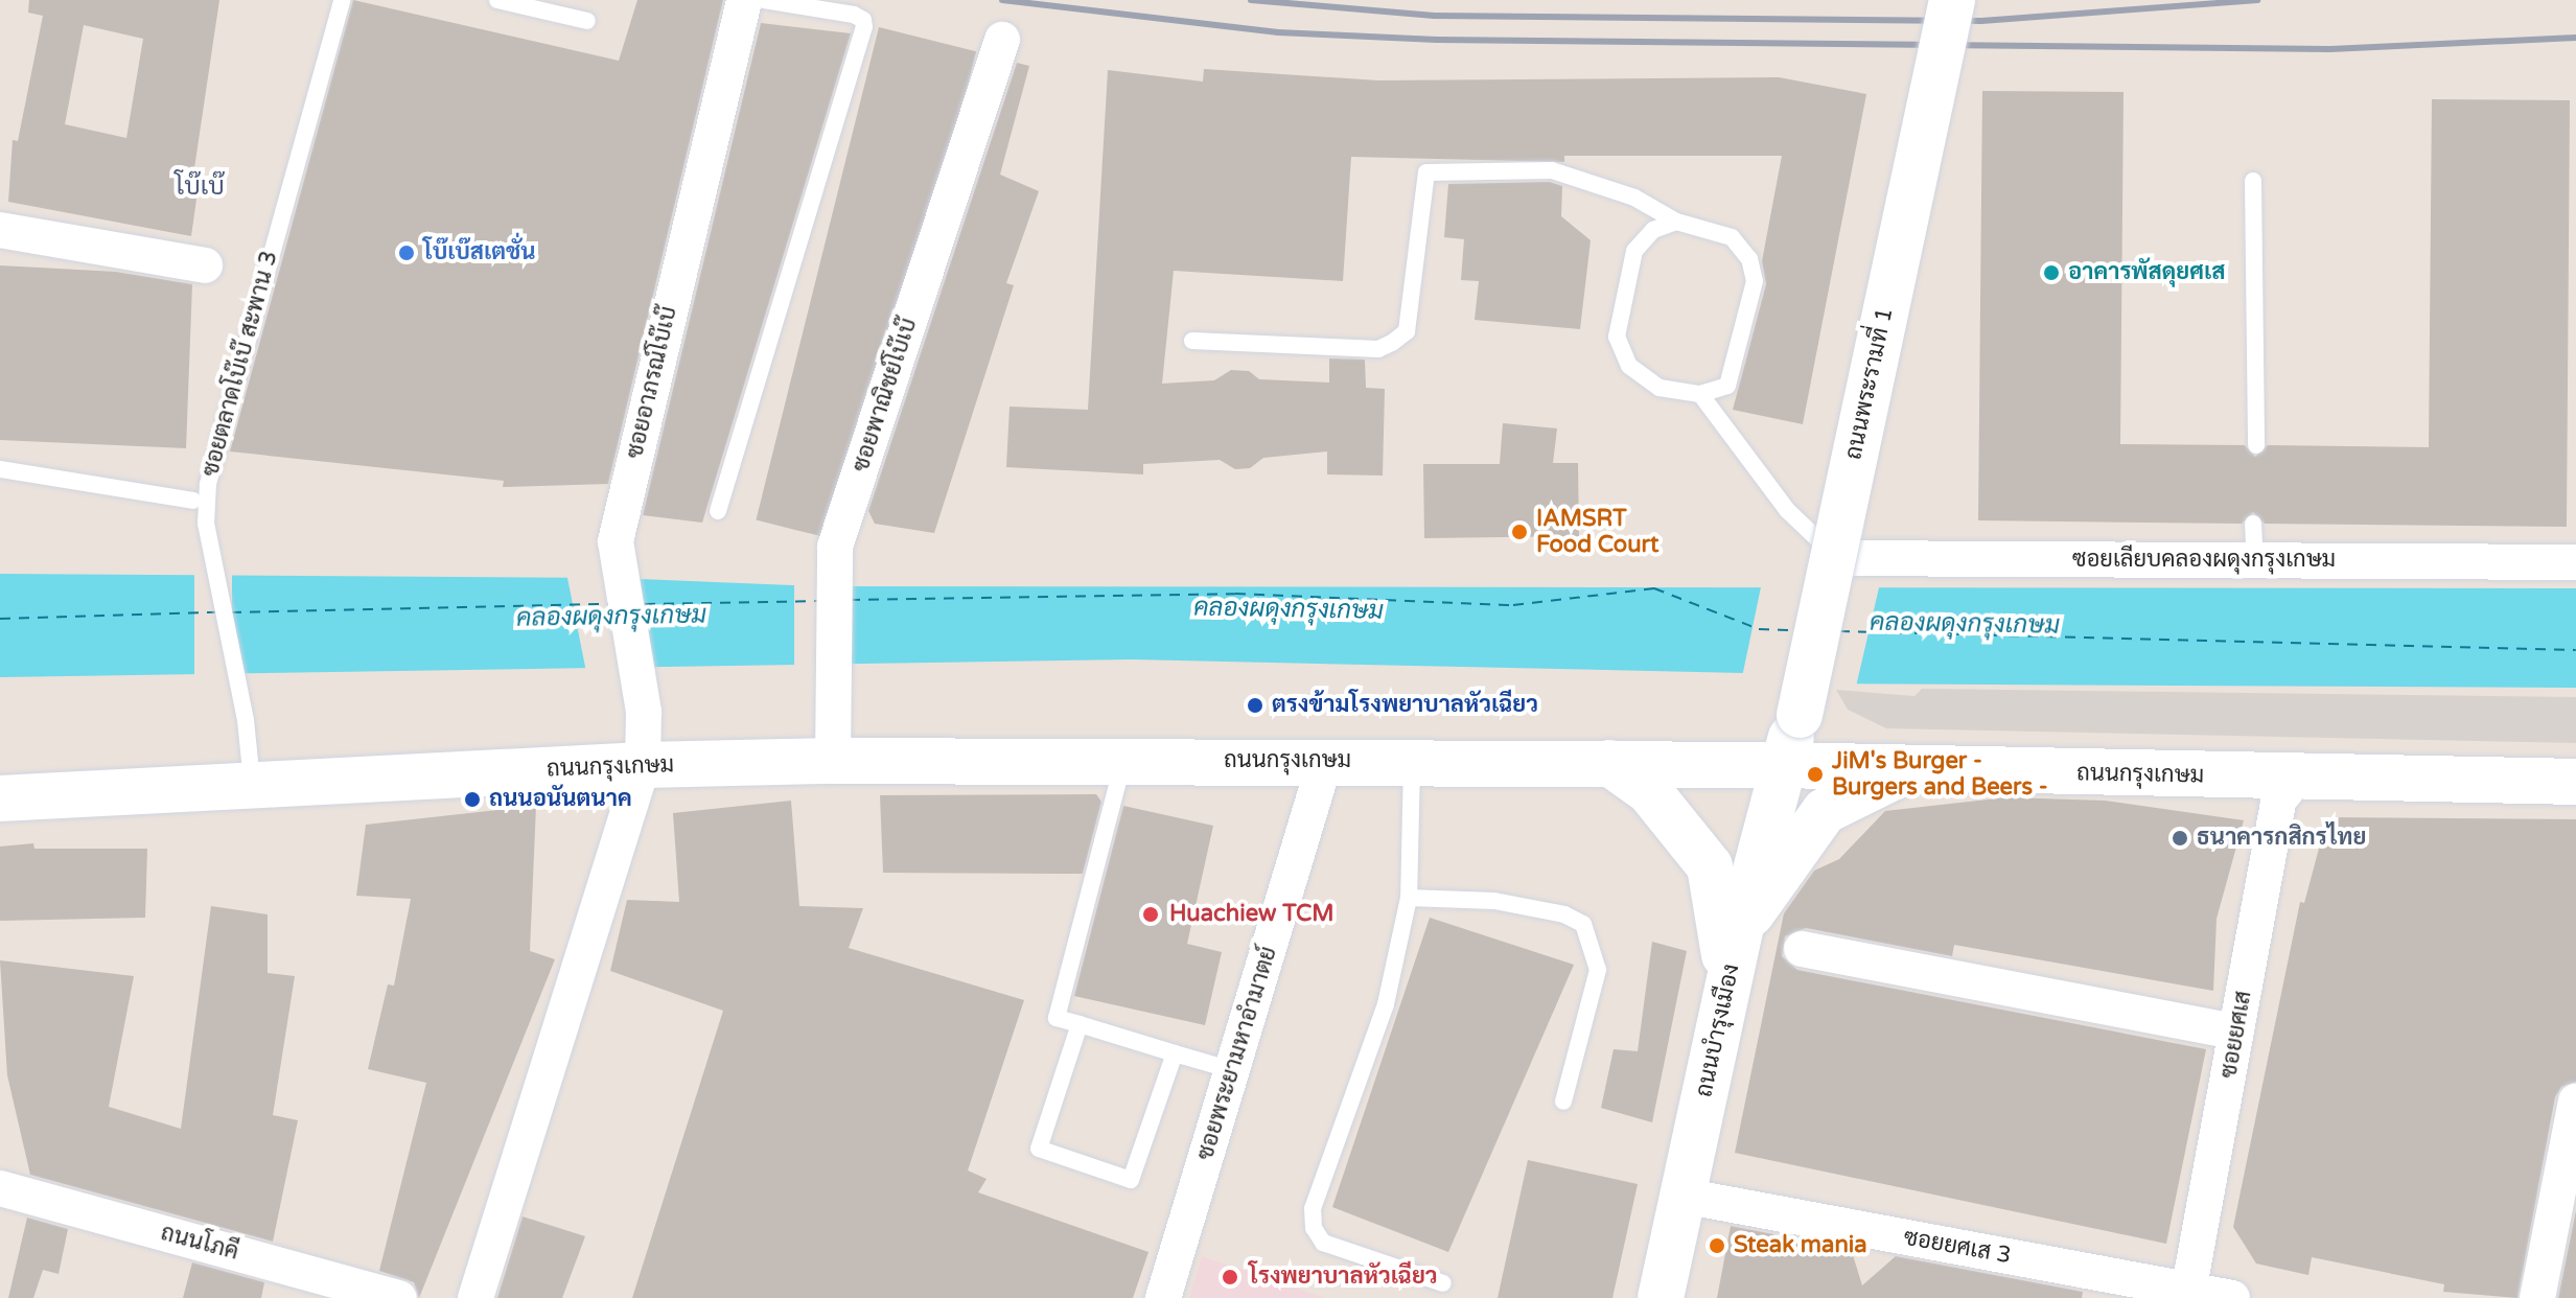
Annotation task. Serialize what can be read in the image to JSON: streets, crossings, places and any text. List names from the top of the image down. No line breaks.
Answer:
{"streets":{"main road":["ถนนพระรามที่ 1","ถนนกรุงเกษม","ถนนบำรุงเมือง"],"street":["ซอยอาภรณ์โบ๊เบ๊","ซอยพาณิชย์โบ๊เบ๊","ซอยเลียบคลองผดุงกรุงเกษม","ซอยยศเส","ซอยพระยามหาอำมาตย์","ถนนโภคี","ซอยยศเส 3"],"lane":["ซอยตลาดโบ๊เบ๊ สะพาน 3"]},"crossings":[["ซอยตลาดโบ๊เบ๊ สะพาน 3","ถนนกรุงเกษม"],["ซอยอาภรณ์โบ๊เบ๊","ถนนกรุงเกษม"],["ถนนพระรามที่ 1","ซอยเลียบคลองผดุงกรุงเกษม"],["ถนนพระรามที่ 1","ถนนกรุงเกษม"],["ถนนพระรามที่ 1","ถนนบำรุงเมือง"],["ซอยพาณิชย์โบ๊เบ๊","ถนนกรุงเกษม"],["ถนนกรุงเกษม","ถนนบำรุงเมือง"],["ถนนกรุงเกษม","ซอยยศเส"],["ถนนกรุงเกษม","ซอยพระยามหาอำมาตย์"],["ถนนบำรุงเมือง","ซอยยศเส 3"],["ซอยยศเส","ซอยยศเส 3"]],"districts":["โบ๊เบ๊"],"water":["คลองผดุงกรุงเกษม"],"places":["โบ๊เบ๊สเตชั่น","อาคารพัสดุยศเส","IAMSRT Food Court","ตรงข้ามโรงพยาบาลหัวเฉียว","JiM's Burger - Burgers and Beers -","ถนนอนันตนาค","ธนาคารกสิกรไทย","Huachiew TCM","Steak mania","โรงพยาบาลหัวเฉียว"]}
